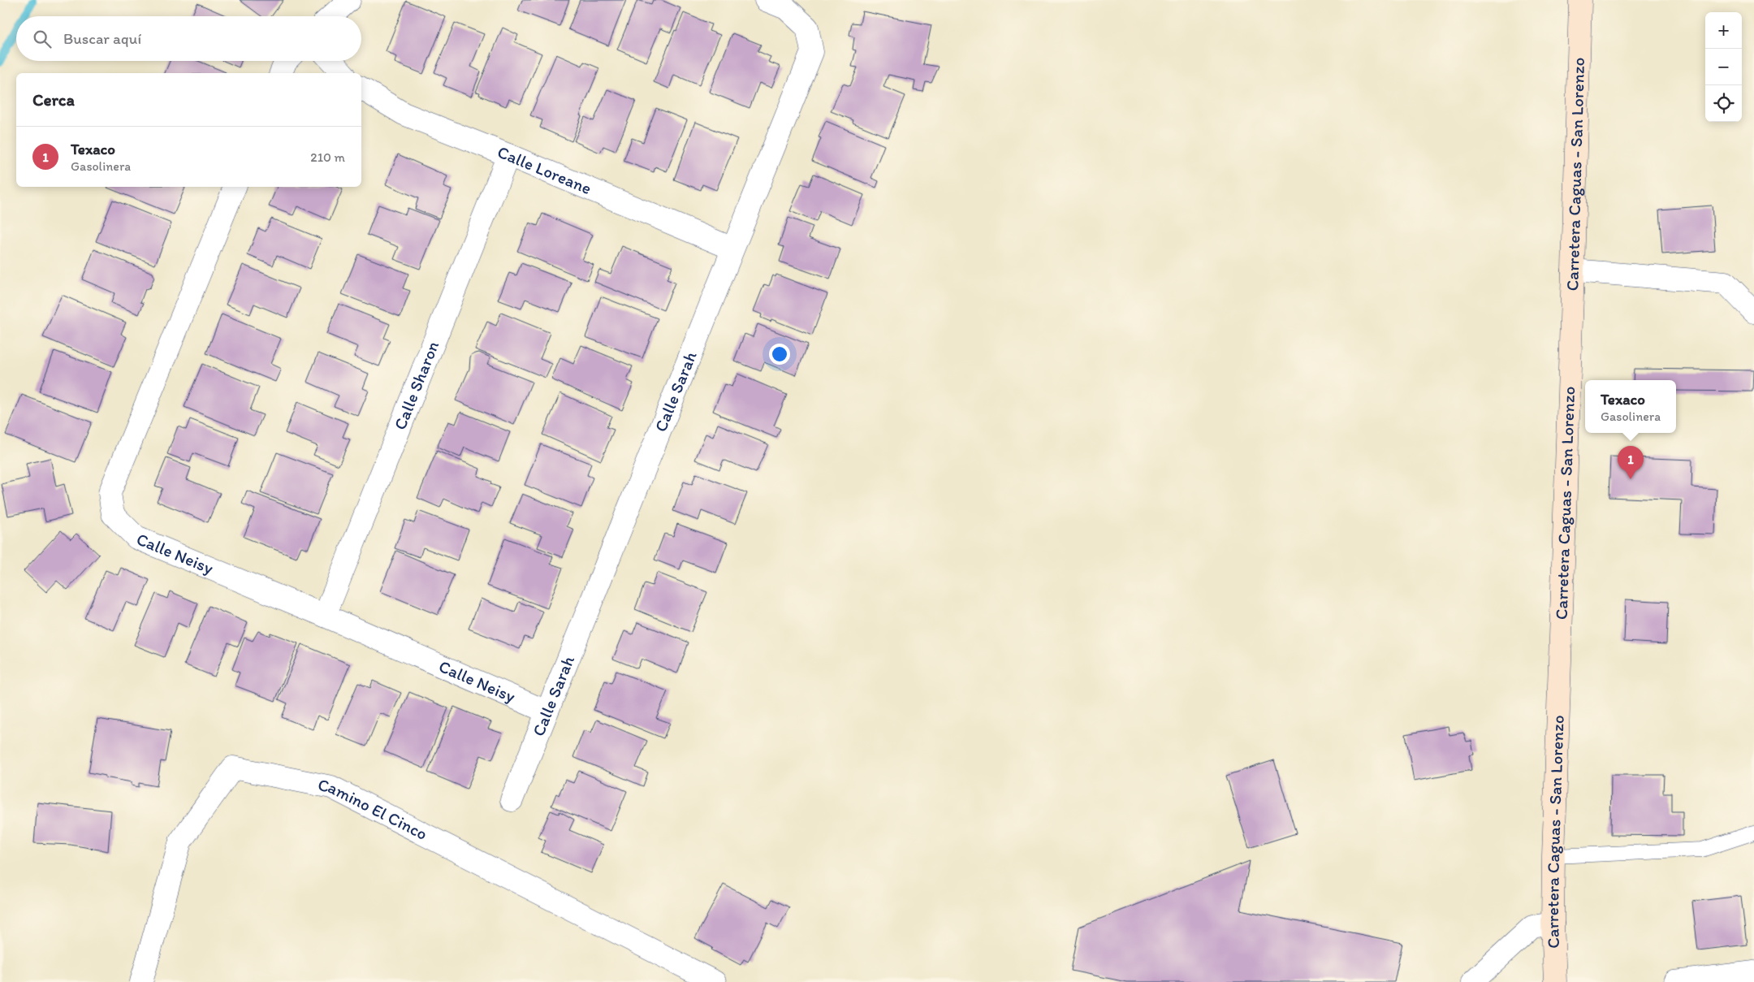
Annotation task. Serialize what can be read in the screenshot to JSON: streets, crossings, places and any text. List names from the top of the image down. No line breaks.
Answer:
{"streets":{"main road":["Carretera Caguas - San Lorenzo"],"street":["Calle Loreane","Calle Sharon","Calle Sarah","Calle Neisy","Camino El Cinco"]},"crossings":[["Calle Loreane","Calle Sharon"],["Calle Loreane","Calle Sarah"],["Calle Sharon","Calle Neisy"],["Calle Sarah","Calle Neisy"]],"page":{"map_buttons":["+","−"],"search":"Buscar aquí","heading":"Cerca","list":[{"mark":"1","name":"Texaco","note":"Gasolinera","value":"210 m"}],"popup":["Texaco","Gasolinera"],"pins":"1"}}
